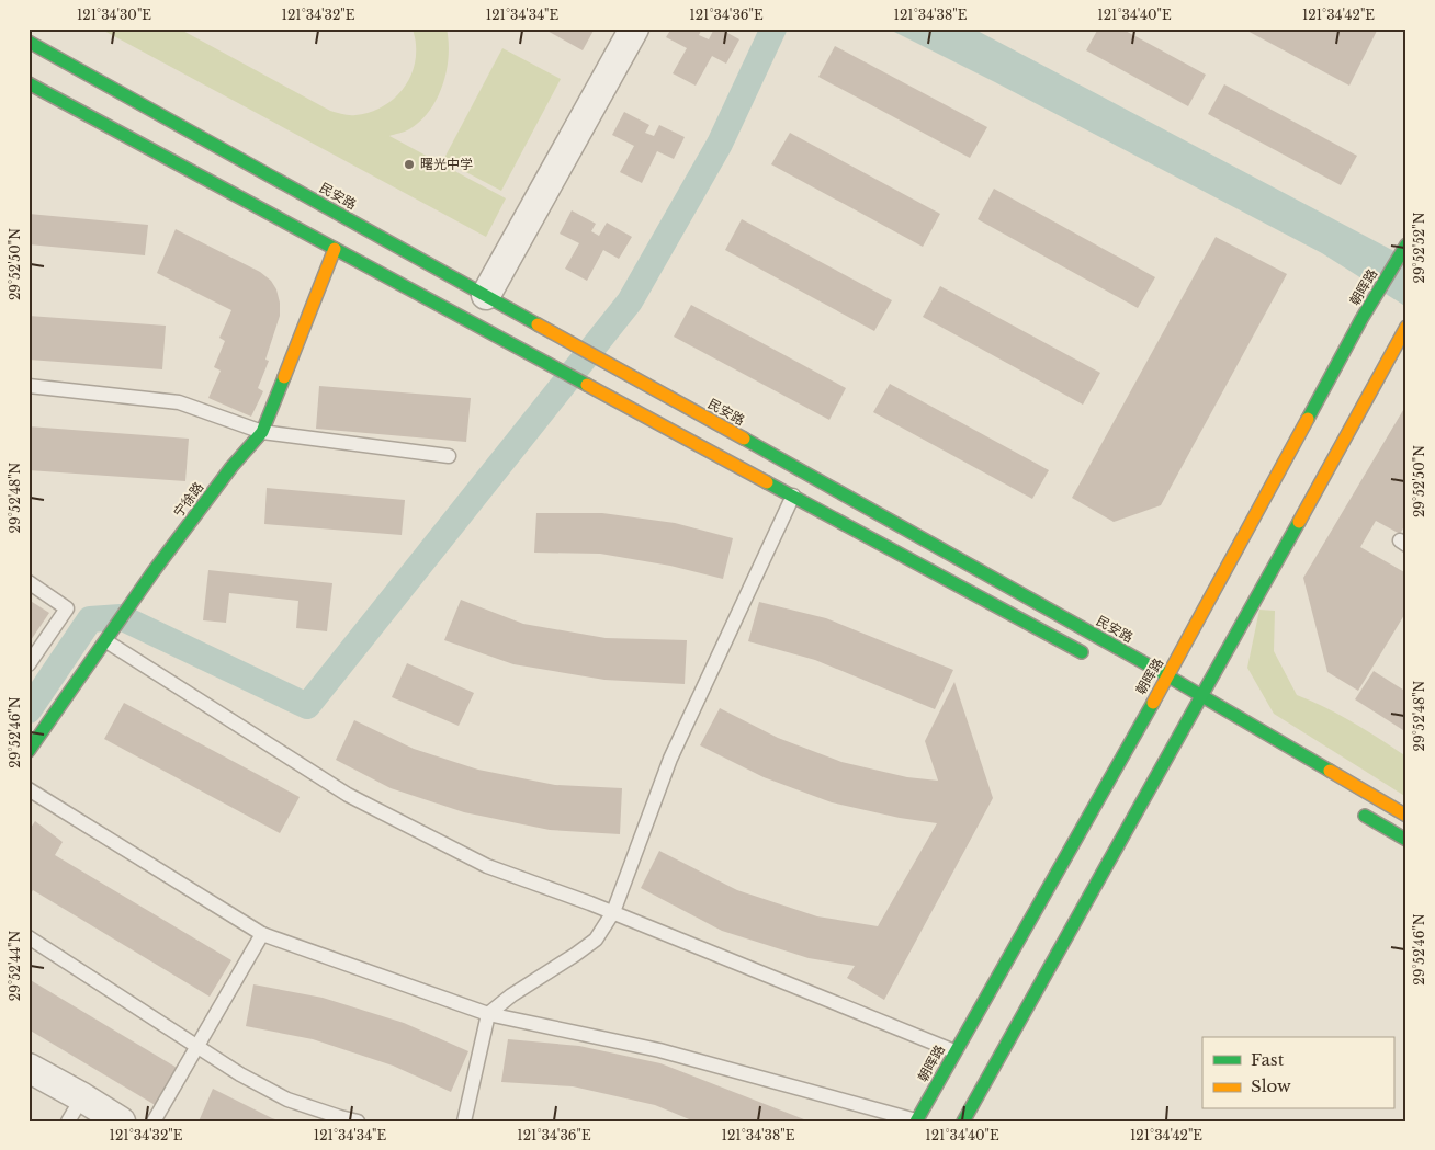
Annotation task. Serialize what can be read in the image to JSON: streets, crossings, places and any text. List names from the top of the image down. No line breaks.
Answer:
{"streets":{"main road":["民安路","朝晖路","宁徐路"]},"crossings":[["民安路","朝晖路"]],"places":["曙光中学"],"legend":["Fast","Slow"],"coordinates":["121°34'30\"E","121°34'32\"E","121°34'34\"E","121°34'36\"E","121°34'38\"E","121°34'40\"E","121°34'42\"E","29°52'52\"N","29°52'50\"N","29°52'48\"N","29°52'46\"N","29°52'44\"N"]}
